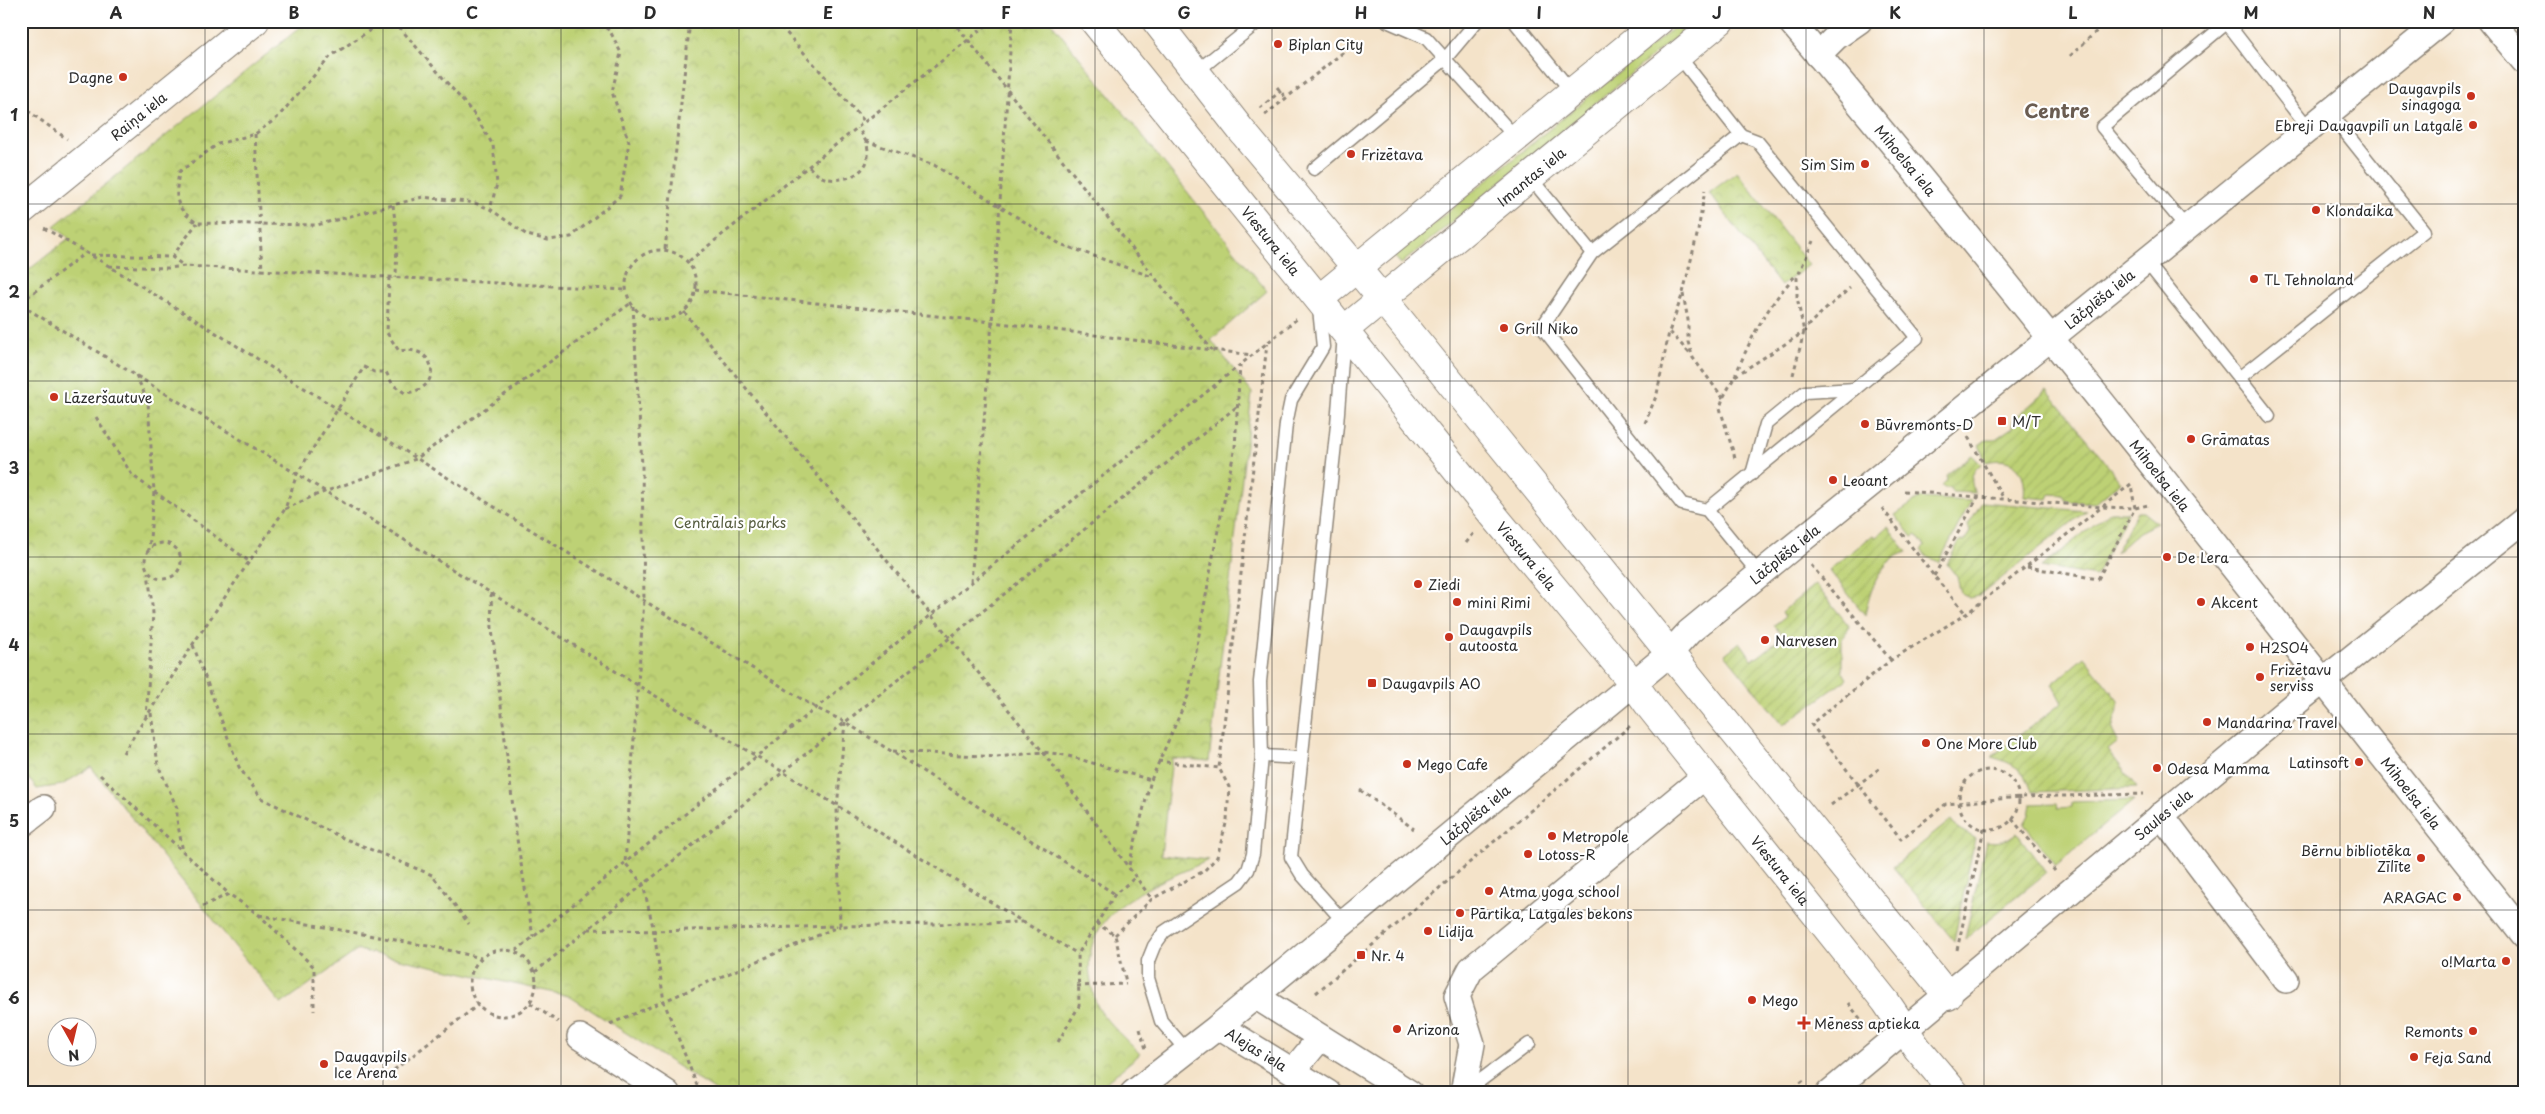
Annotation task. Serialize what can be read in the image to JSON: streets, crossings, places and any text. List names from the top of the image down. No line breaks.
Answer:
{"streets":{"street":["Raiņa iela","Mihoelsa iela","Imantas iela","Viestura iela","Lāčplēša iela","Saules iela","Alejas iela"]},"crossings":[["Mihoelsa iela","Lāčplēša iela"],["Mihoelsa iela","Saules iela"],["Imantas iela","Viestura iela"],["Viestura iela","Lāčplēša iela"],["Viestura iela","Saules iela"],["Lāčplēša iela","Alejas iela"]],"districts":["Centre"],"parks":["Centrālais parks"],"places":{"other":["Biplan City","Dagne","Daugavpils sinagoga","Ebreji Daugavpilī un Latgalē","Frizētava","Sim Sim","Klondaika","TL Tehnoland","Grill Niko","Lāzeršautuve","Būvremonts-D","Grāmatas","Leoant","De Lera","Ziedi","mini Rimi","Akcent","Daugavpils autoosta","Narvesen","H2SO4","Frizētavu serviss","Mandarina Travel","One More Club","Latinsoft","Mego Cafe","Odesa Mamma","Metropole","Lotoss-R","Bērnu bibliotēka Zīlīte","Atma yoga school","ARAGAC","Pārtika, Latgales bekons","Lidija","o!Marta","Mego","Arizona","Remonts","Feja Sand","Daugavpils Ice Arena"],"transit":["M/T","Daugavpils AO","Nr. 4"],"health":["Mēness aptieka"]},"north":"bottom","grid":{"columns":["A","B","C","D","E","F","G","H","I","J","K","L","M","N"],"rows":["1","2","3","4","5","6"]}}
